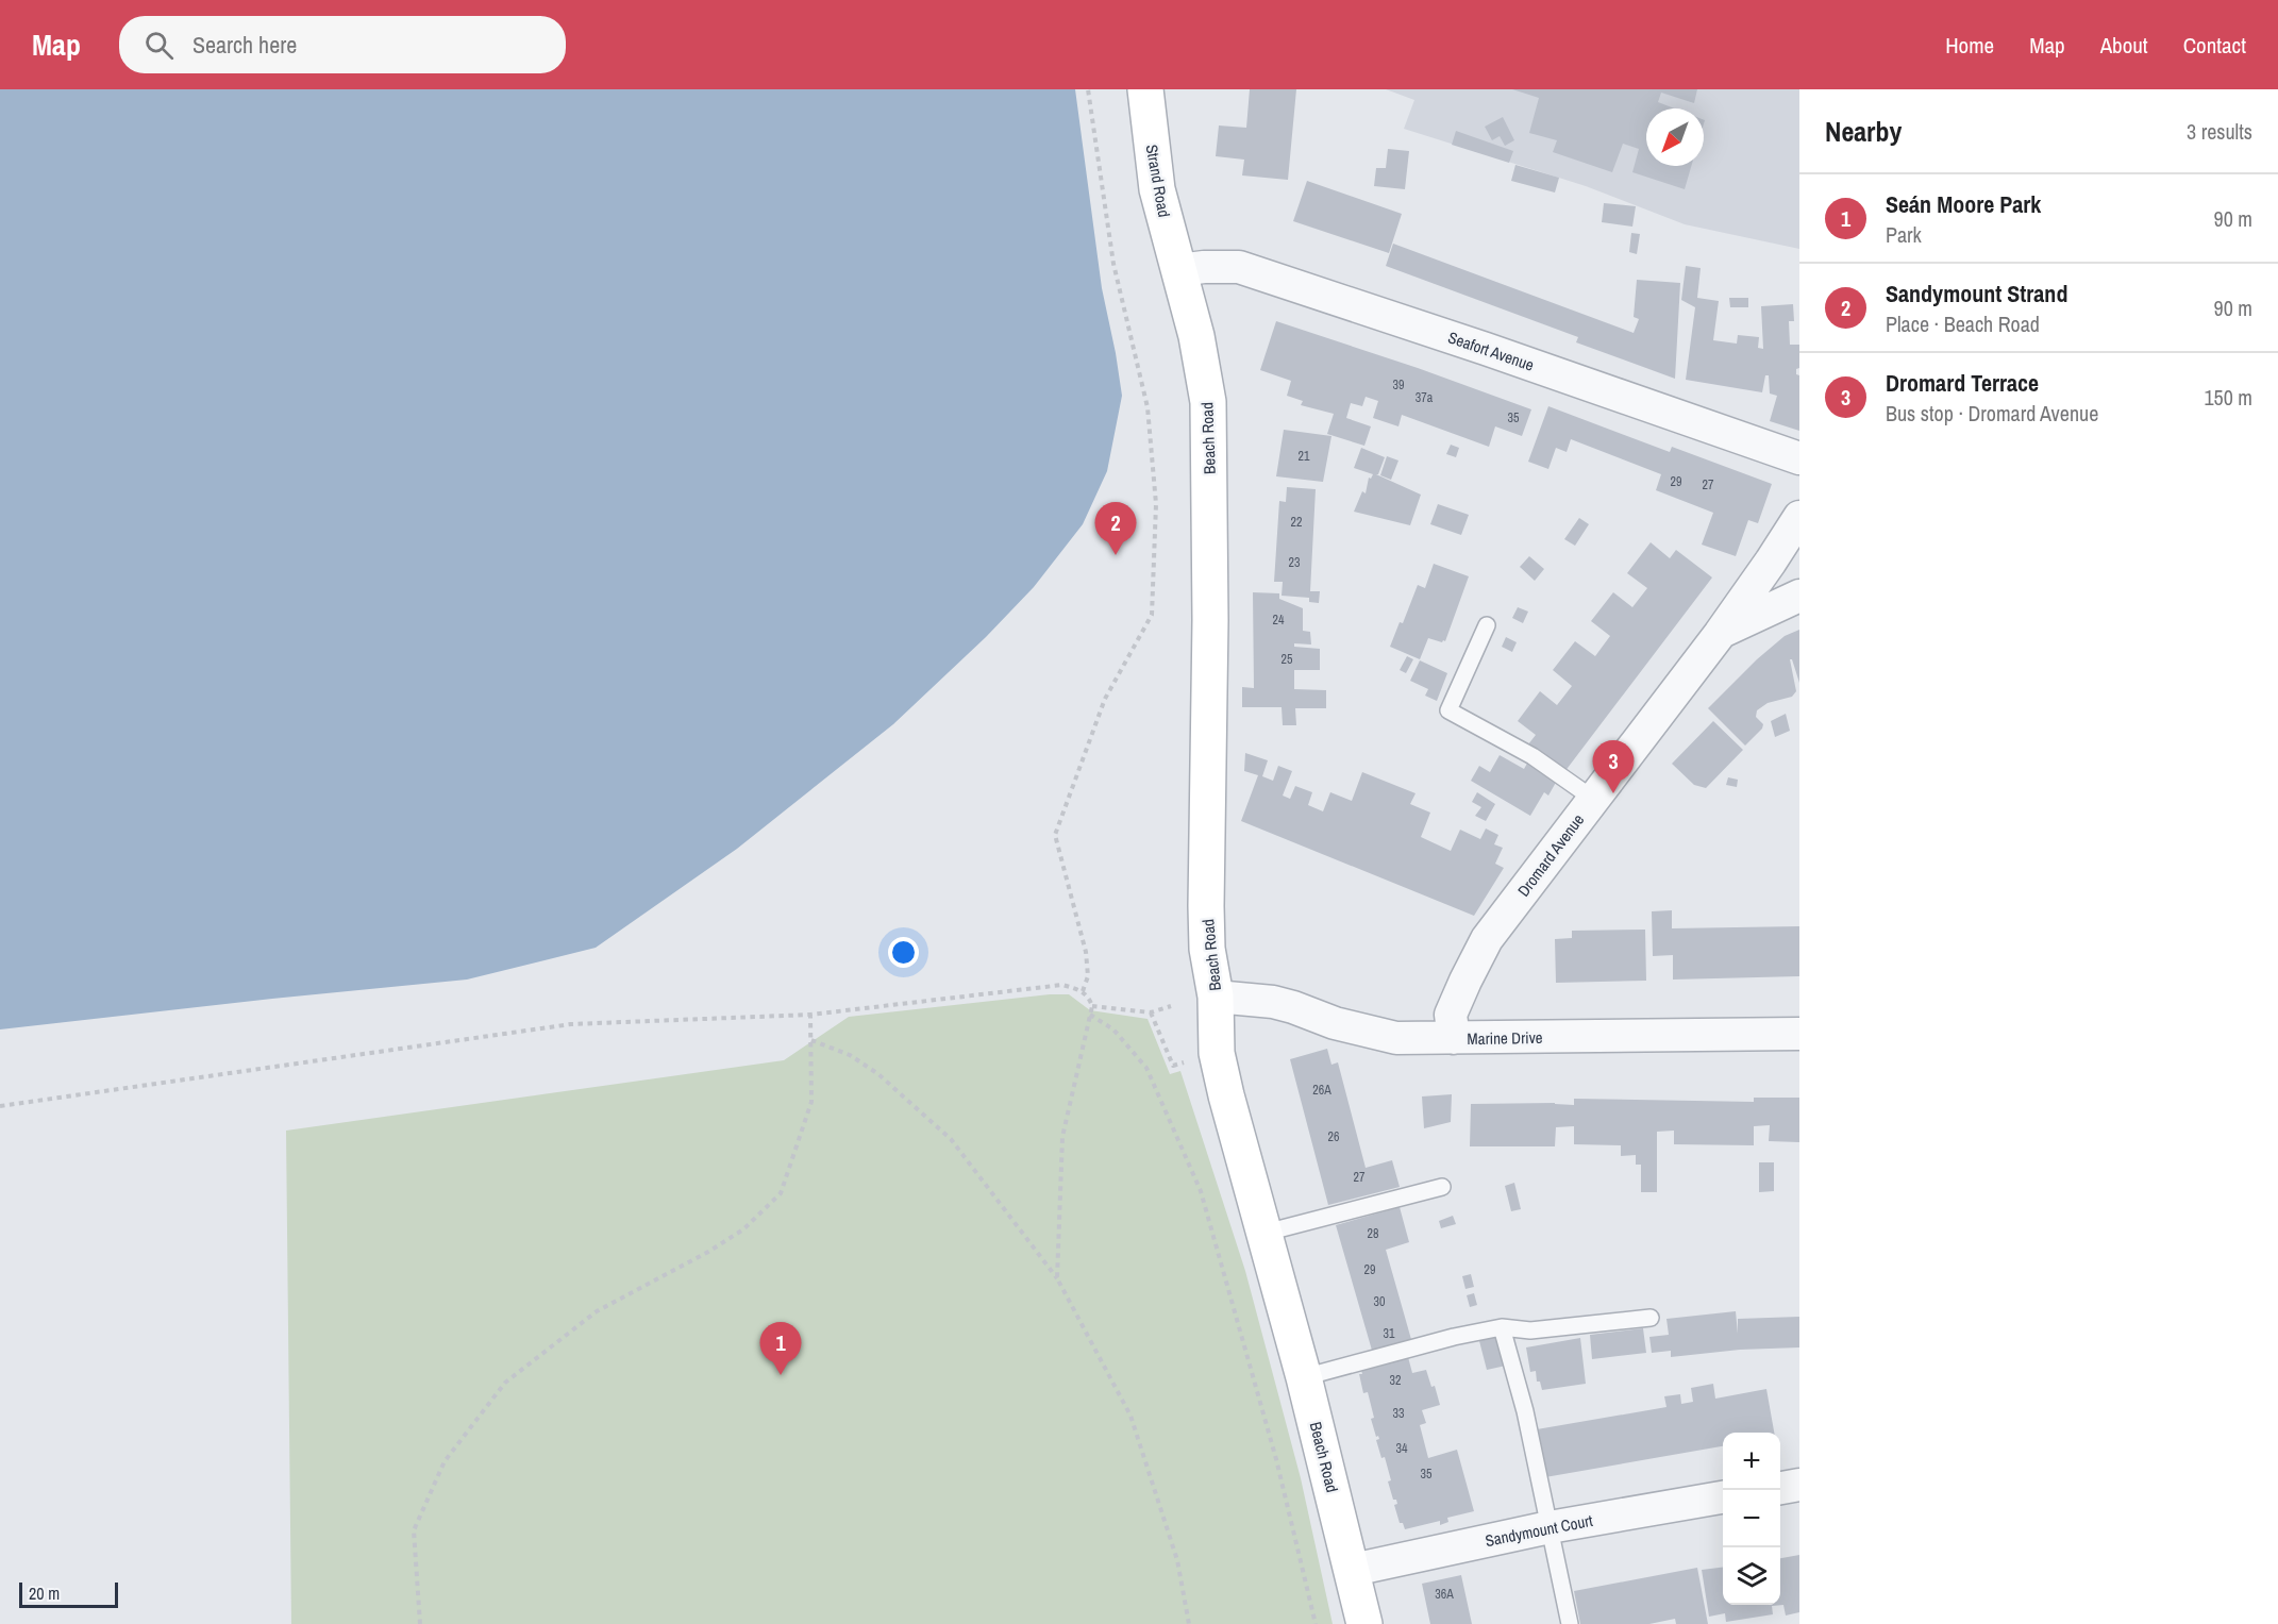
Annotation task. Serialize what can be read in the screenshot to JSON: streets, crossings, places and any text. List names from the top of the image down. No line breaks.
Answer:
{"streets":{"main road":["Strand Road","Beach Road"],"street":["Seafort Avenue","Dromard Avenue","Marine Drive","Sandymount Court"]},"crossings":[["Strand Road","Seafort Avenue"],["Strand Road","Beach Road"],["Seafort Avenue","Beach Road"],["Beach Road","Marine Drive"],["Beach Road","Sandymount Court"],["Dromard Avenue","Marine Drive"]],"house_numbers":["39","37a","35","21","29","27","22","23","24","25","26A","26","27","28","29","30","31","32","33","34","35","36A"],"scale_bar":"20 m","north":"bottom left","page":{"header":"Map","search":"Search here","nav":["Home","Map","About","Contact"],"heading":["Nearby","3 results"],"list":[{"mark":"1","name":"Seán Moore Park","note":"Park","value":"90 m"},{"mark":"2","name":"Sandymount Strand","note":"Place · Beach Road","value":"90 m"},{"mark":"3","name":"Dromard Terrace","note":"Bus stop · Dromard Avenue","value":"150 m"}],"pins":["2","3","1"],"map_buttons":["+","−"],"scale":"20 m"}}
